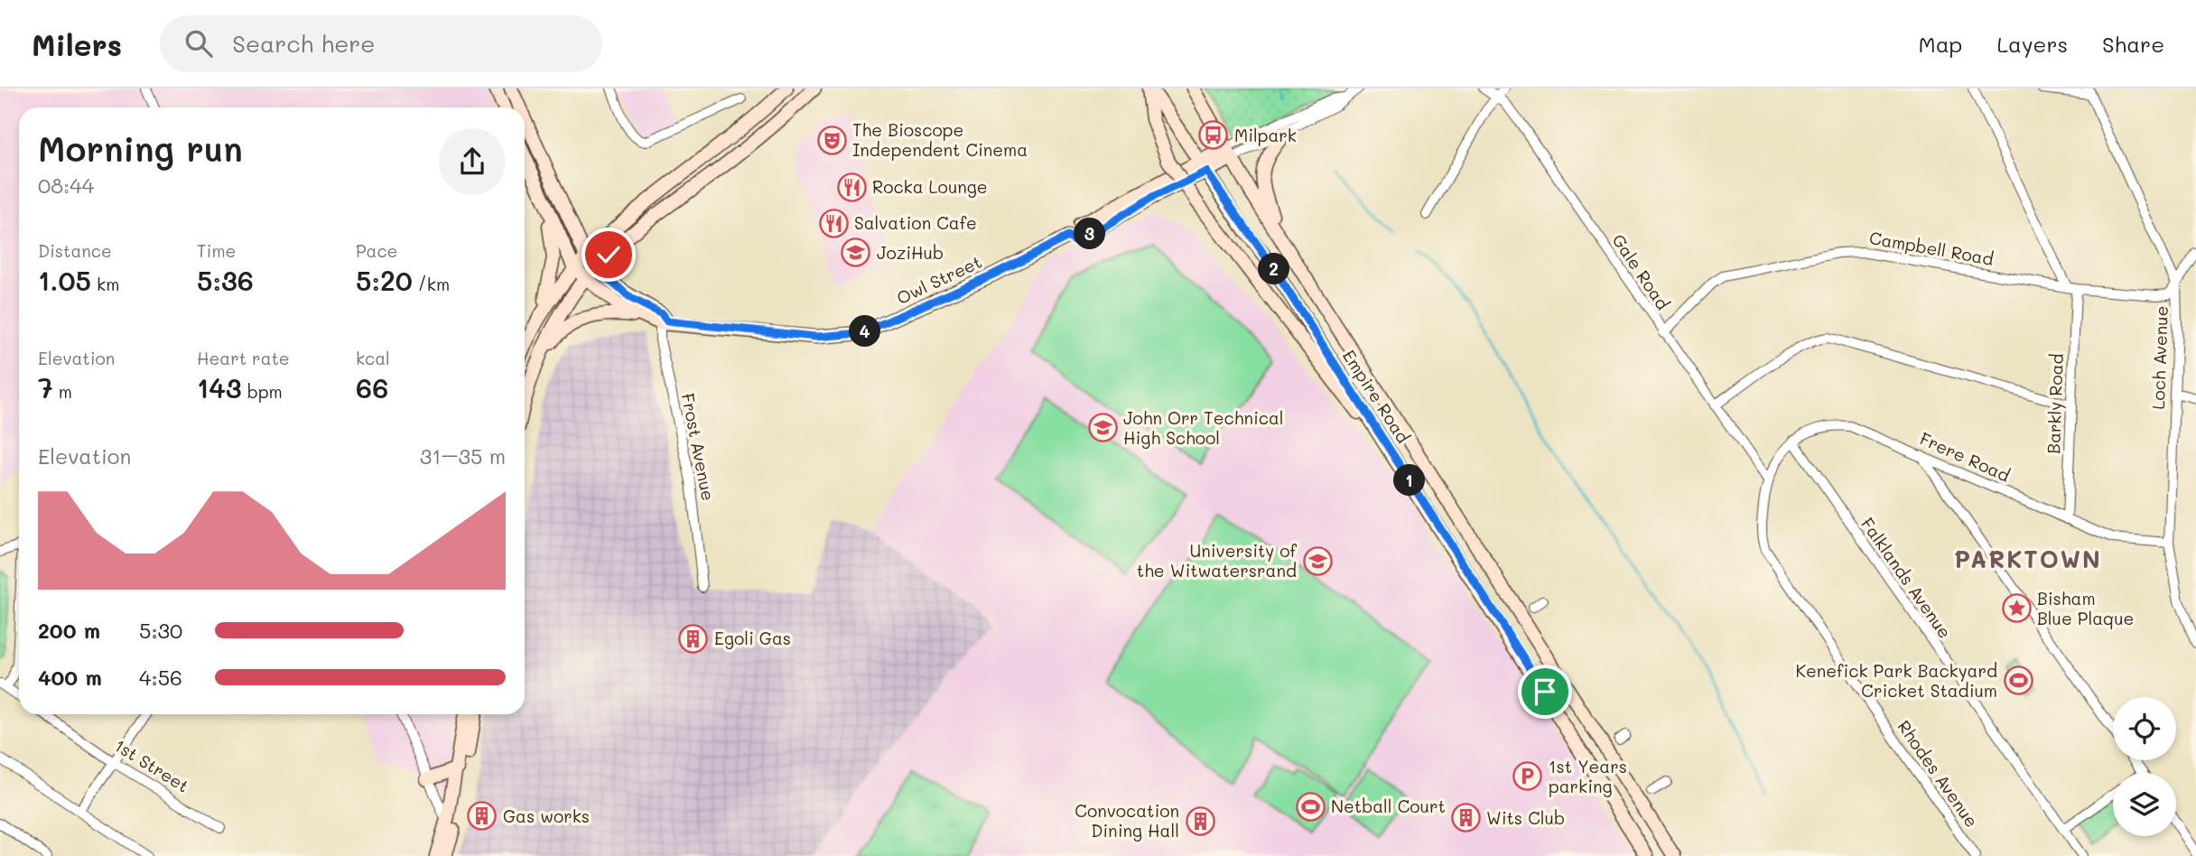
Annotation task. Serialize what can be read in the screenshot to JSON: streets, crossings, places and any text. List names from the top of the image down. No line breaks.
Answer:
{"streets":{"main road":["Owl Street","Empire Road"],"street":["Campbell Road","Gale Road","Loch Avenue","Barkly Road","Frost Avenue","Frere Road","Falklands Avenue","1st Street","Rhodes Avenue"]},"crossings":[["Campbell Road","Gale Road"],["Campbell Road","Loch Avenue"],["Campbell Road","Barkly Road"],["Gale Road","Frere Road"],["Gale Road","Rhodes Avenue"],["Owl Street","Empire Road"],["Owl Street","Frost Avenue"],["Loch Avenue","Frere Road"],["Barkly Road","Frere Road"],["Frere Road","Falklands Avenue"],["Frere Road","Rhodes Avenue"]],"districts":["PARKTOWN"],"places":{"bus stop":["Milpark"],"theatre":["The Bioscope Independent Cinema"],"restaurant":["Rocka Lounge","Salvation Cafe"],"school or university":["JoziHub","John Orr Technical High School","University of the Witwatersrand"],"place":["Bisham Blue Plaque"],"building":["Egoli Gas","Gas works","Wits Club","Convocation Dining Hall"],"sports":["Kenefick Park Backyard Cricket Stadium","Netball Court"],"parking":["1st Years parking"]},"page":{"header":"Milers","search":"Search here","nav":["Map","Layers","Share"],"heading":["Morning run","08:44"],"stats":[["Distance","1.05 km"],["Time","5:36"],["Pace","5:20 /km"],["Elevation","7 m"],["Heart rate","143 bpm"],["kcal","66"]],"pins":["3","2","4","1"],"chart":["Elevation","31–35 m"],"list":[{"name":"200 m","note":"5:30"},{"name":"400 m","note":"4:56"}]}}
